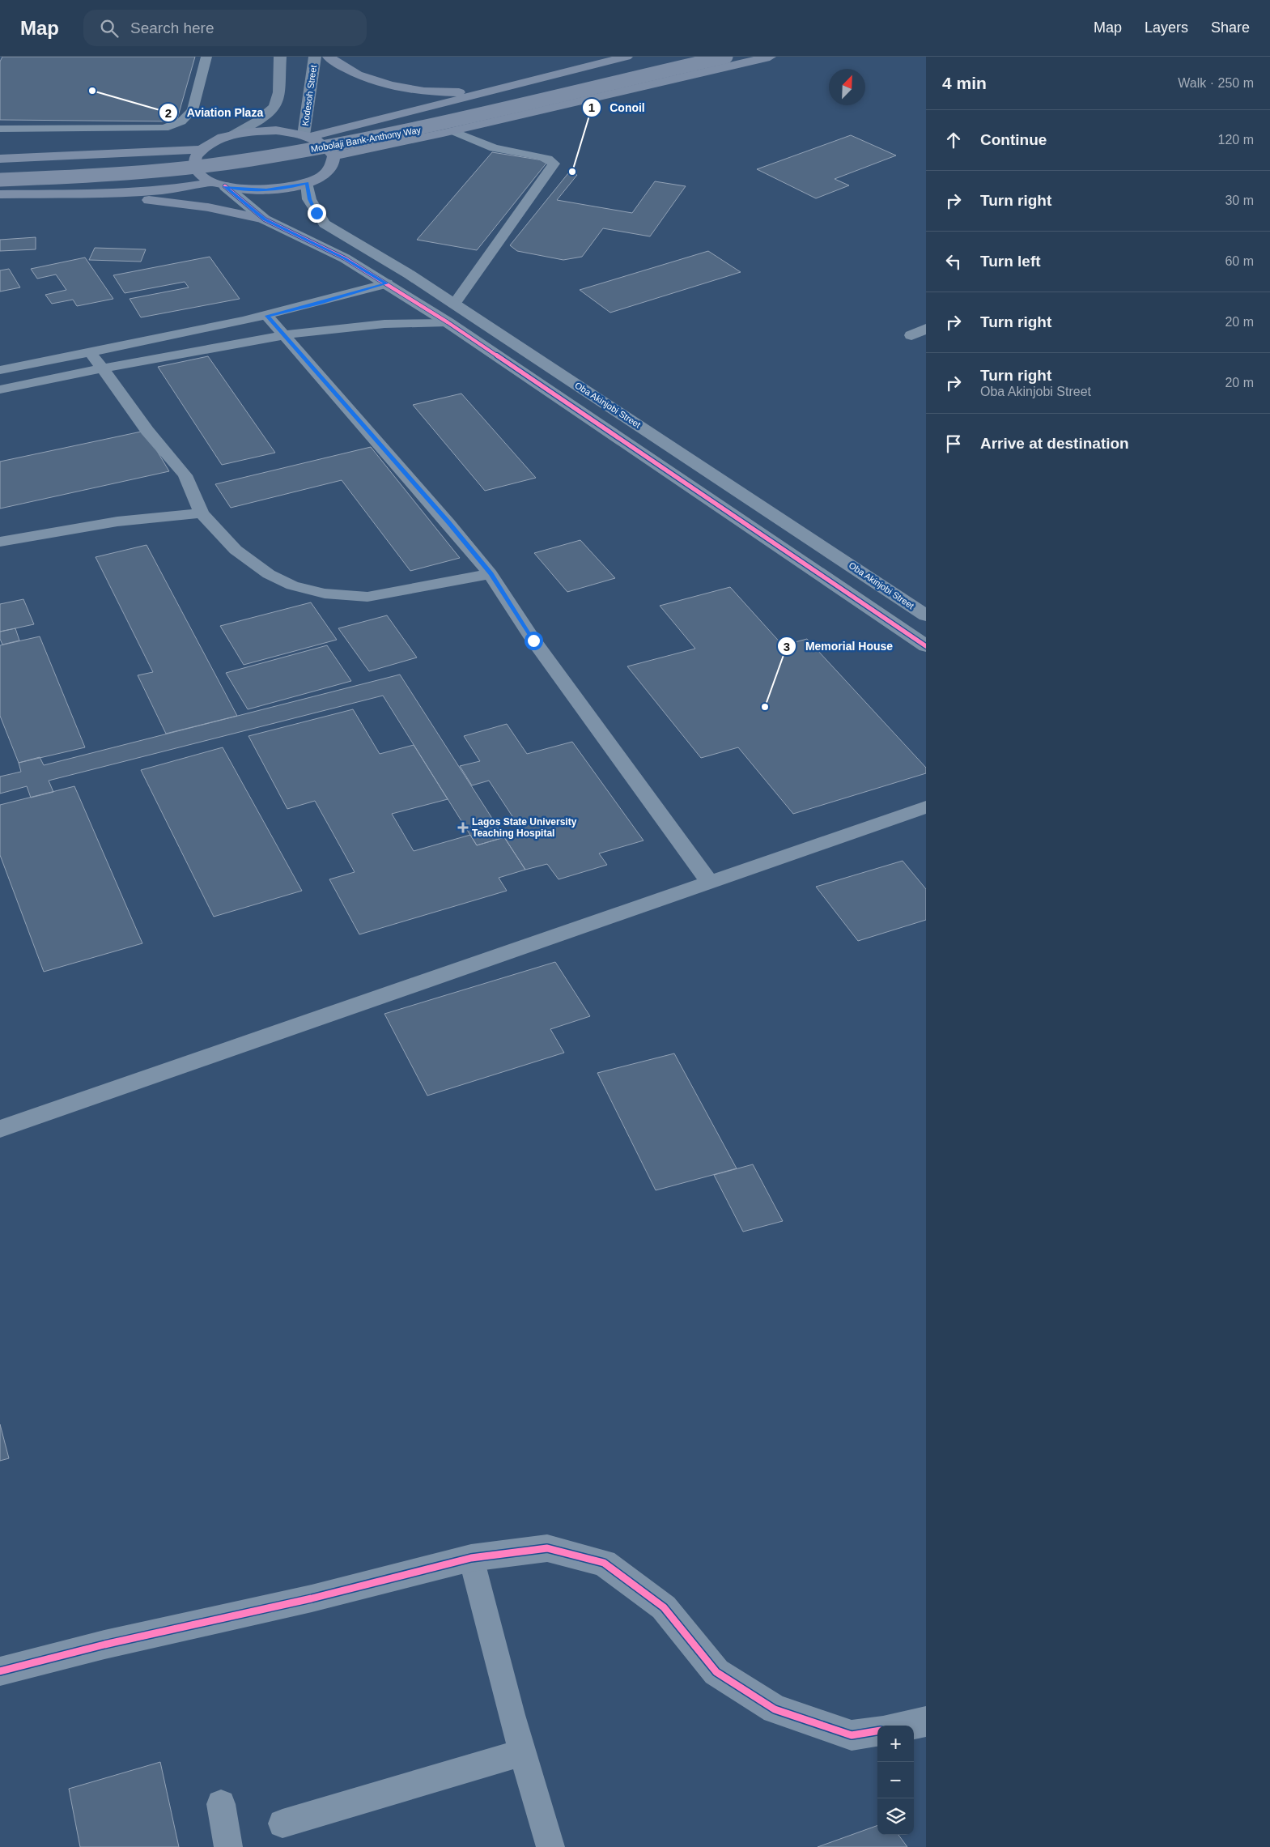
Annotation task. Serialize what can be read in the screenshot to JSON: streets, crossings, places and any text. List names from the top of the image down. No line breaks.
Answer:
{"streets":{"main road":["Kodesoh Street","Mobolaji Bank-Anthony Way"],"street":["Oba Akinjobi Street"]},"places":{"other":["Aviation Plaza","Conoil","Memorial House"],"health":["Lagos State University Teaching Hospital"]},"north":"top right","page":{"header":"Map","search":"Search here","nav":["Map","Layers","Share"],"heading":["4 min","Walk · 250 m"],"list":[["Continue","120 m"],["Turn right","30 m"],["Turn left","60 m"],["Turn right","20 m"],["Turn right","Oba Akinjobi Street","20 m"],"Arrive at destination"],"map_buttons":["+","−"]}}
